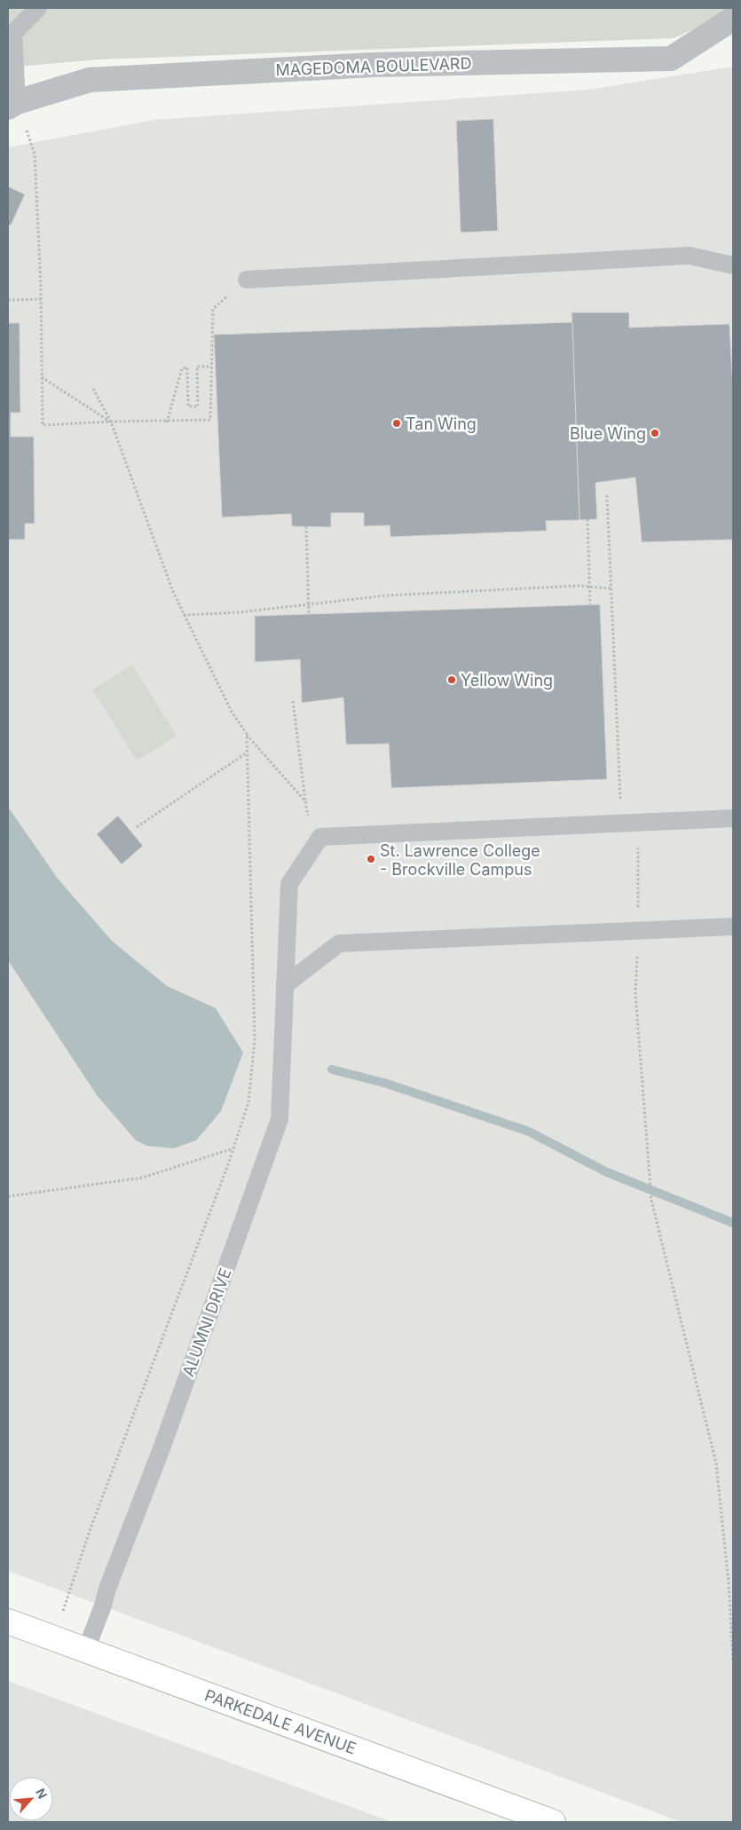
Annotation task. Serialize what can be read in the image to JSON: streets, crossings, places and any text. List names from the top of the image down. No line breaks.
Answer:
{"streets":{"main road":["PARKEDALE AVENUE"],"street":["MAGEDOMA BOULEVARD"],"lane":["ALUMNI DRIVE"]},"crossings":[["ALUMNI DRIVE","PARKEDALE AVENUE"]],"places":["Tan Wing","Blue Wing","Yellow Wing","St. Lawrence College - Brockville Campus"],"north":"top right"}
